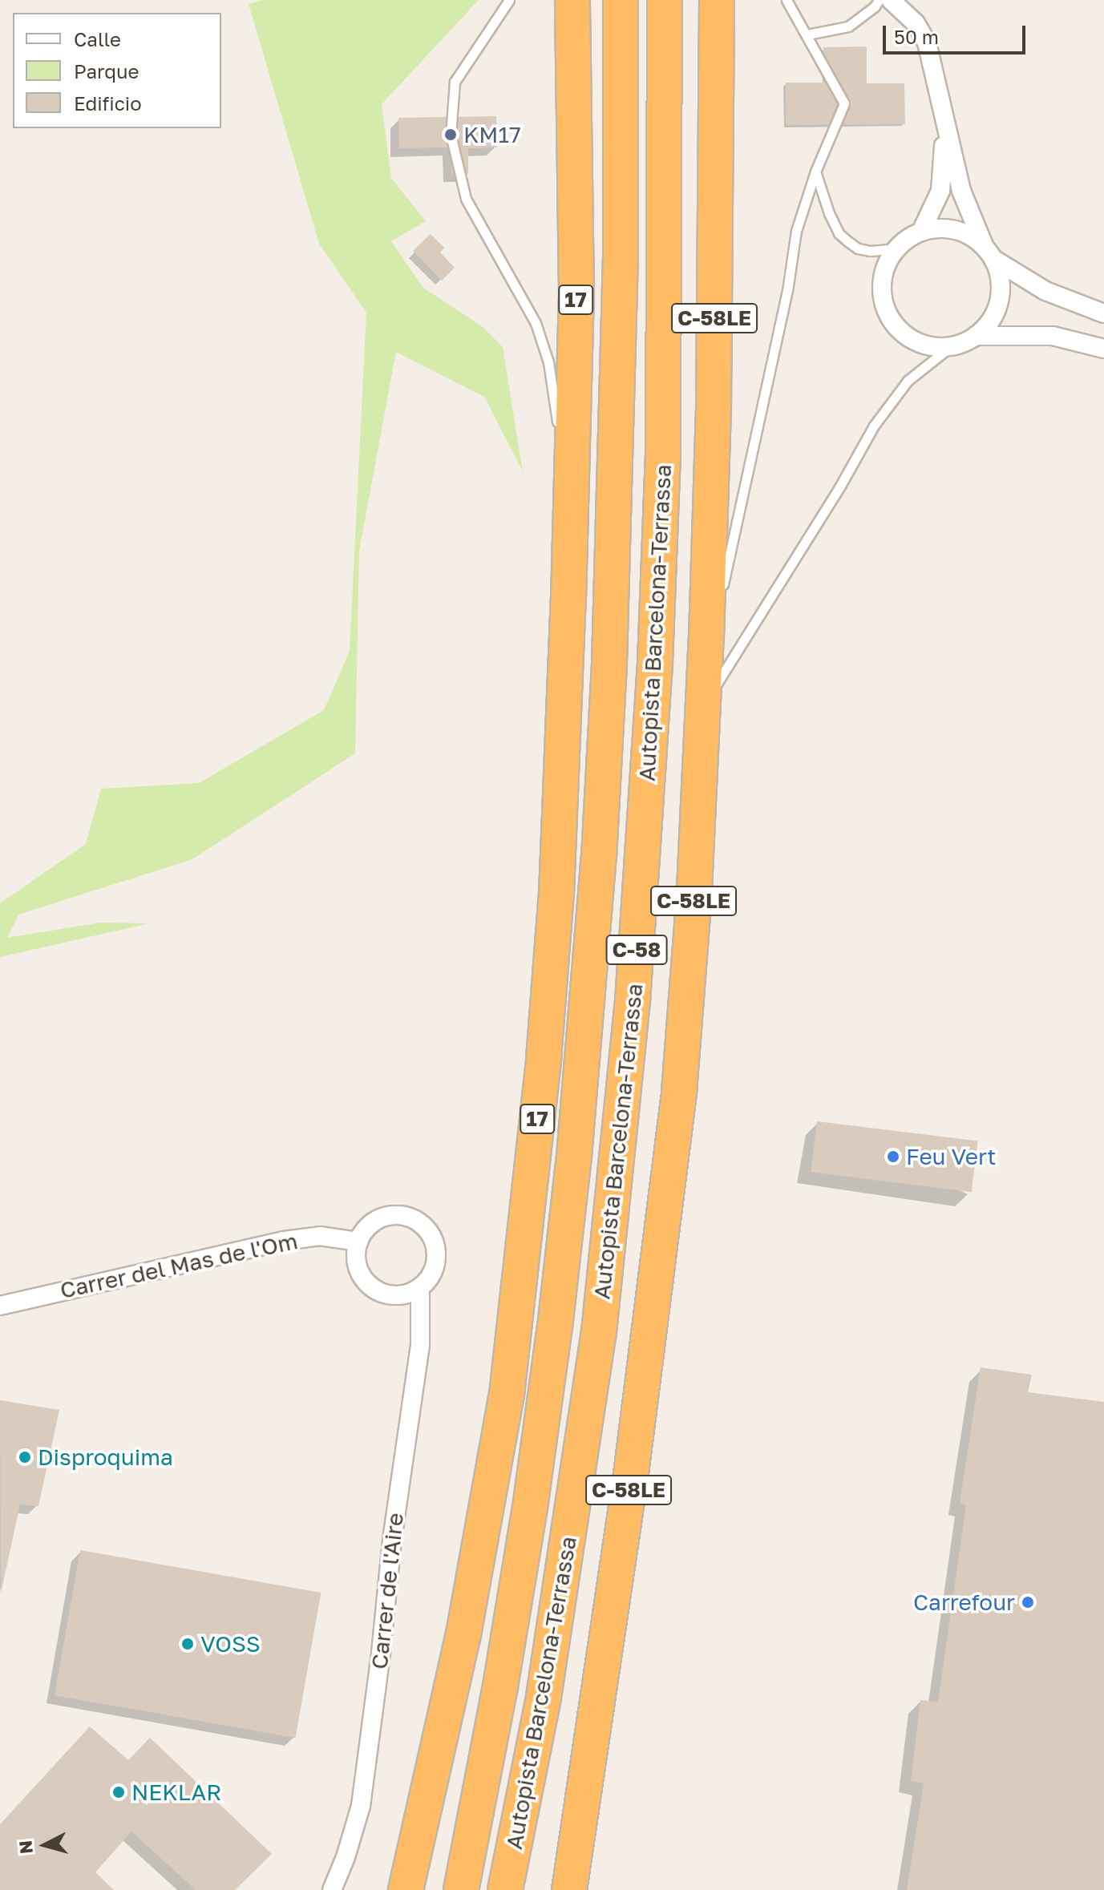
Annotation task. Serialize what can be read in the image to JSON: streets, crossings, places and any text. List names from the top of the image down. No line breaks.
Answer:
{"streets":{"highway":["17","C-58LE","Autopista Barcelona-Terrassa","C-58"],"street":["Carrer del Mas de l'Om","Carrer de l'Aire"]},"crossings":[["Carrer del Mas de l'Om","Carrer de l'Aire"]],"places":["KM17","Feu Vert","Disproquima","Carrefour","VOSS","NEKLAR"],"legend":["Calle","Parque","Edificio"],"scale_bar":"50 m","north":"left"}
